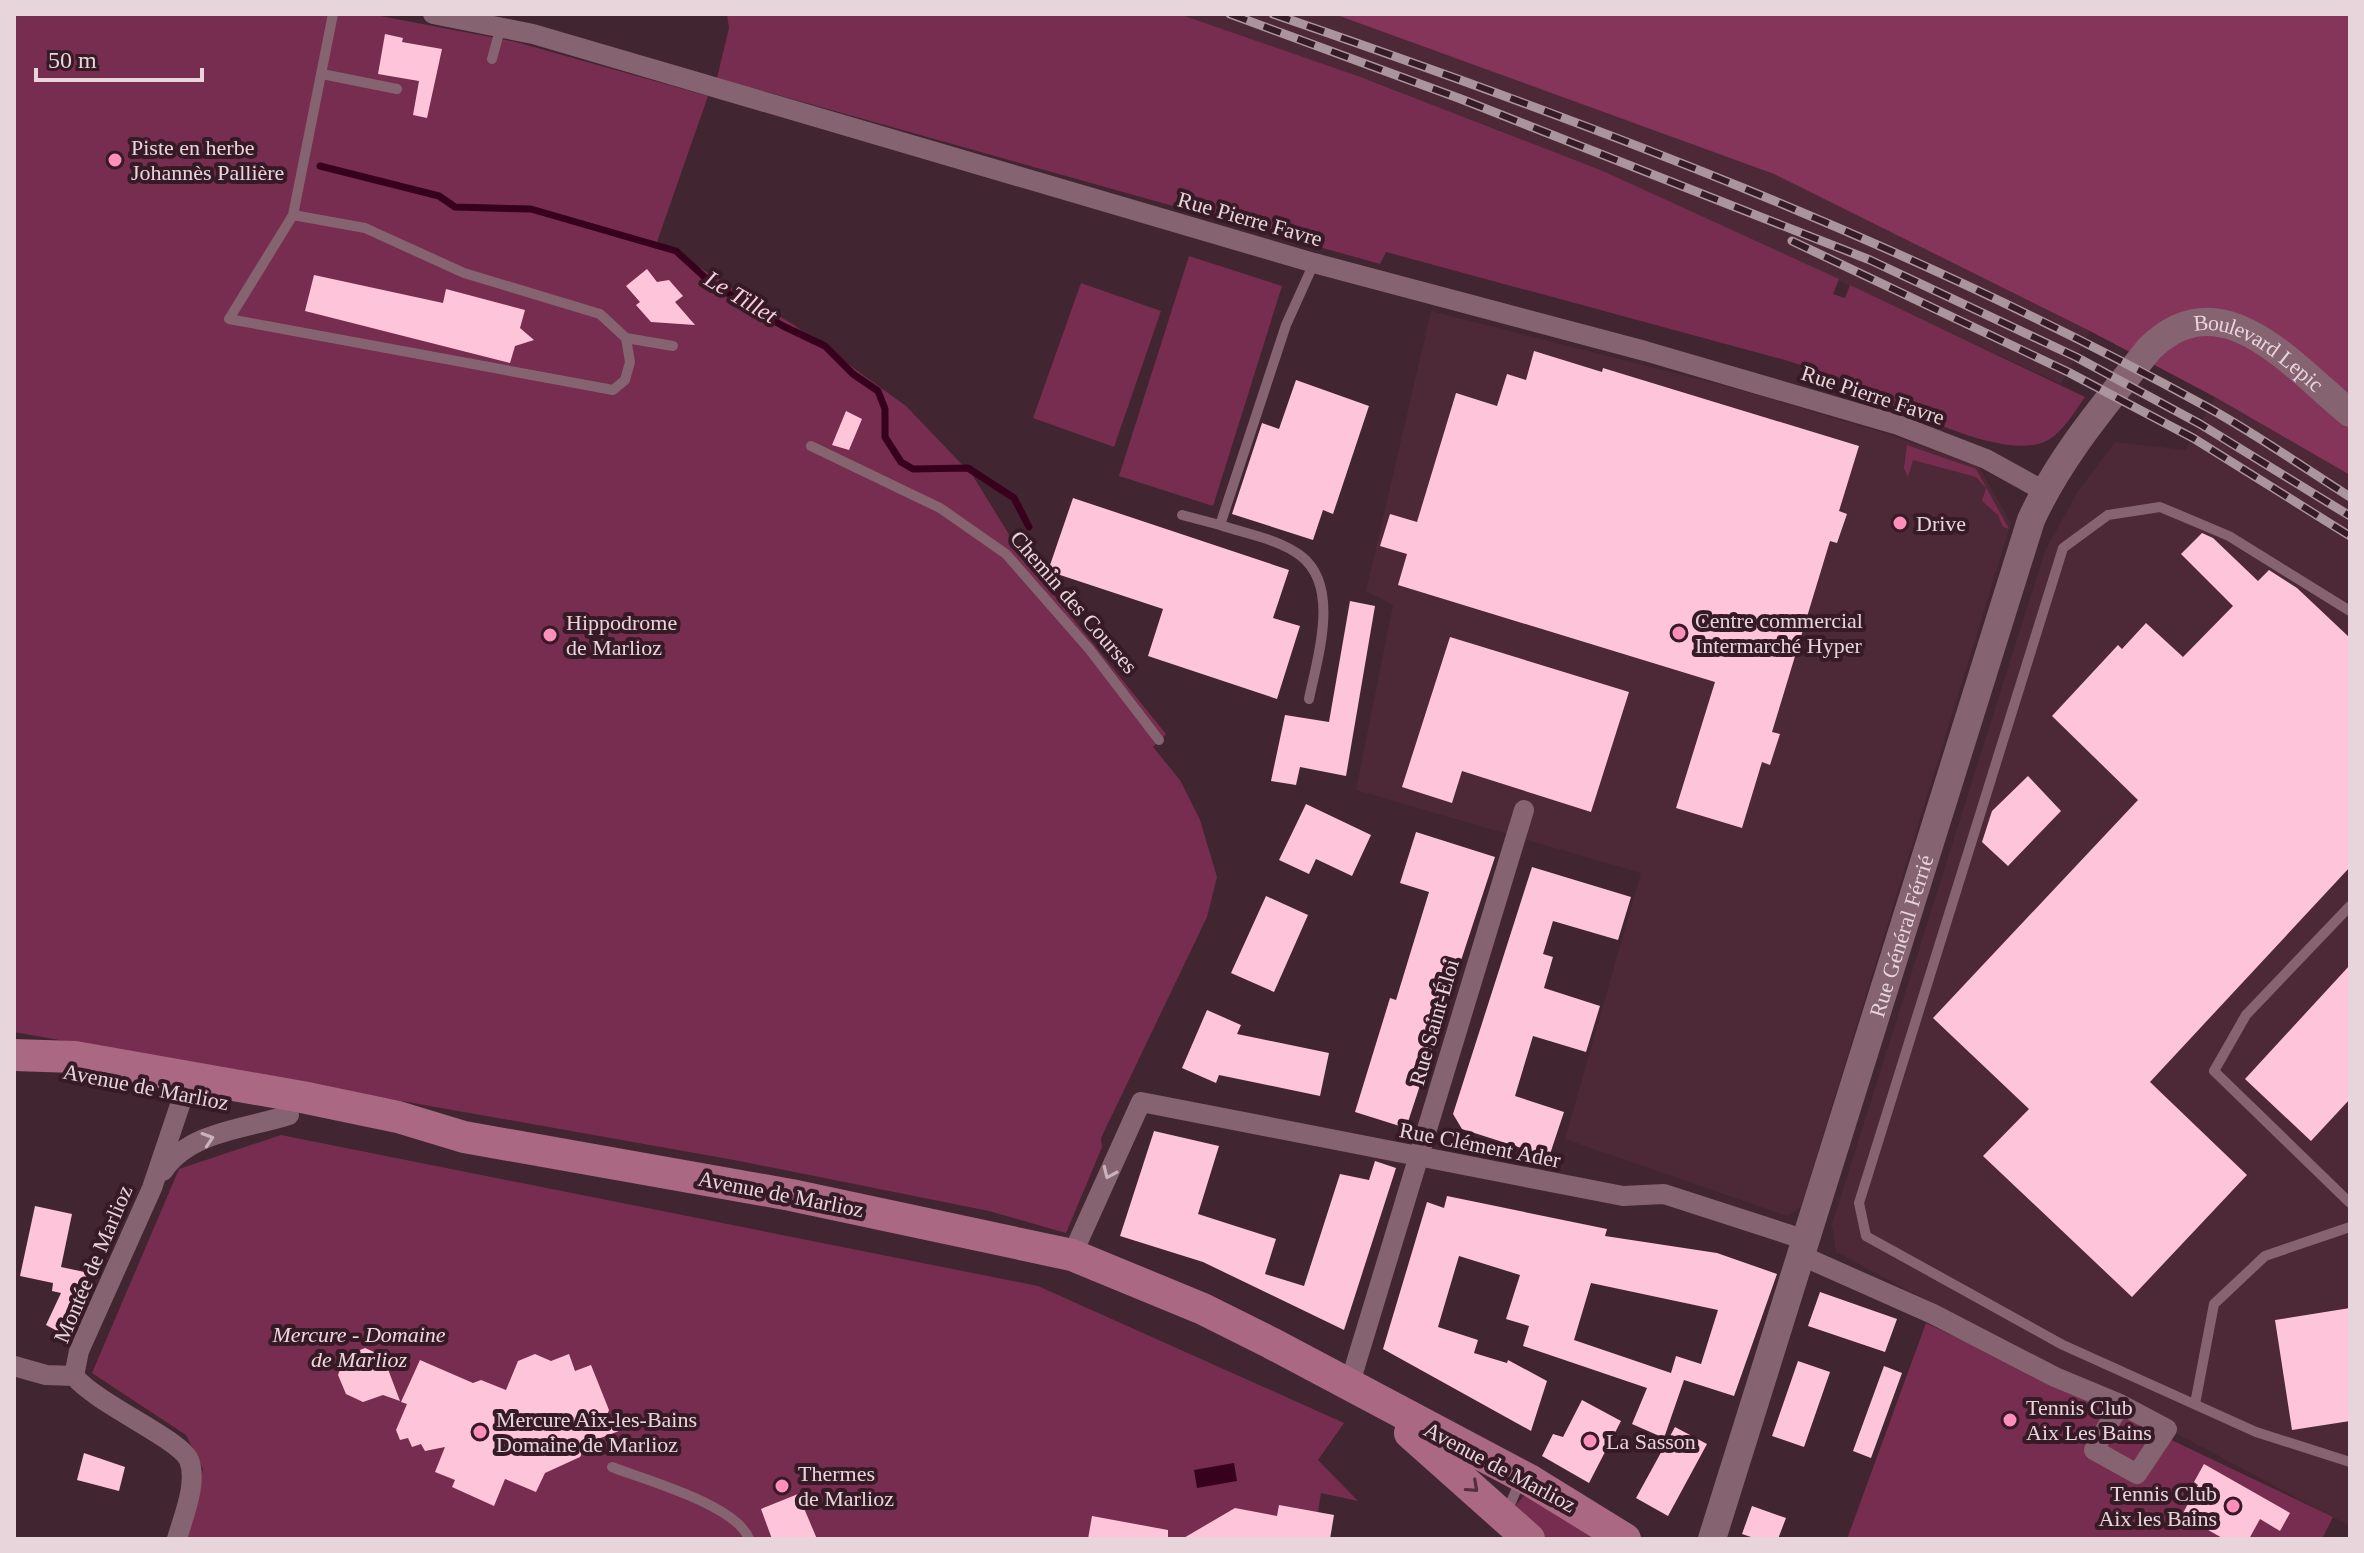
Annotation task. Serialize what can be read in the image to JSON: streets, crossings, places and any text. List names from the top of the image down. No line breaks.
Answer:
{"streets":{"main road":["Boulevard Lepic","Rue Général Férrié","Avenue de Marlioz"],"street":["Rue Pierre Favre","Rue Saint-Éloi","Rue Clément Ader","Montée de Marlioz"],"lane":["Chemin des Courses"]},"crossings":[["Rue Pierre Favre","Rue Général Férrié"],["Boulevard Lepic","Rue Général Férrié"],["Rue Général Férrié","Rue Clément Ader"],["Rue Saint-Éloi","Avenue de Marlioz"],["Rue Saint-Éloi","Rue Clément Ader"],["Avenue de Marlioz","Rue Clément Ader"],["Avenue de Marlioz","Montée de Marlioz"]],"water":["Le Tillet"],"parks":["Mercure - Domaine de Marlioz"],"places":["Piste en herbe Johannès Pallière","Drive","Centre commercial Intermarché Hyper","Hippodrome de Marlioz","Tennis Club Aix Les Bains","Mercure Aix-les-Bains Domaine de Marlioz","La Sasson","Thermes de Marlioz","Tennis Club Aix les Bains"],"scale_bar":"50 m"}
